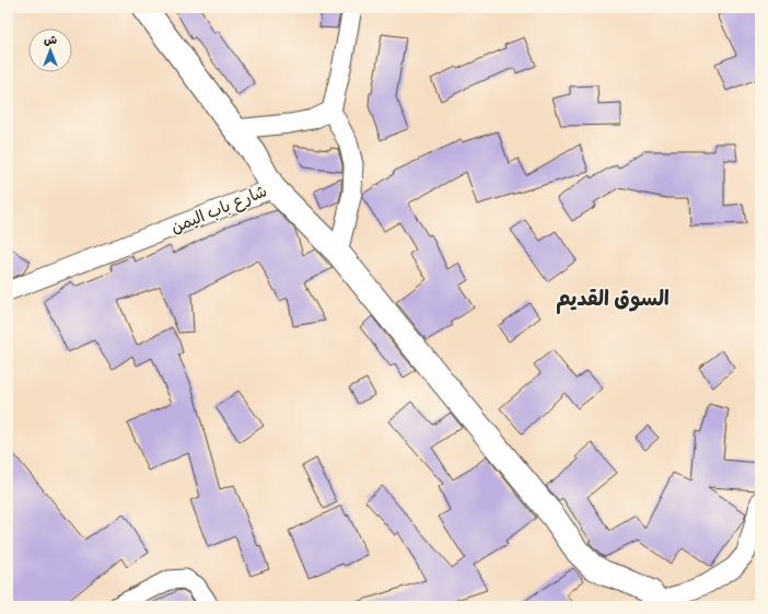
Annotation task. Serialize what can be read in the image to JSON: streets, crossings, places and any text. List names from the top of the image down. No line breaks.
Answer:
{"streets":{"street":["شارع باب اليمن"]},"districts":["السوق القديم"],"north":"top"}
